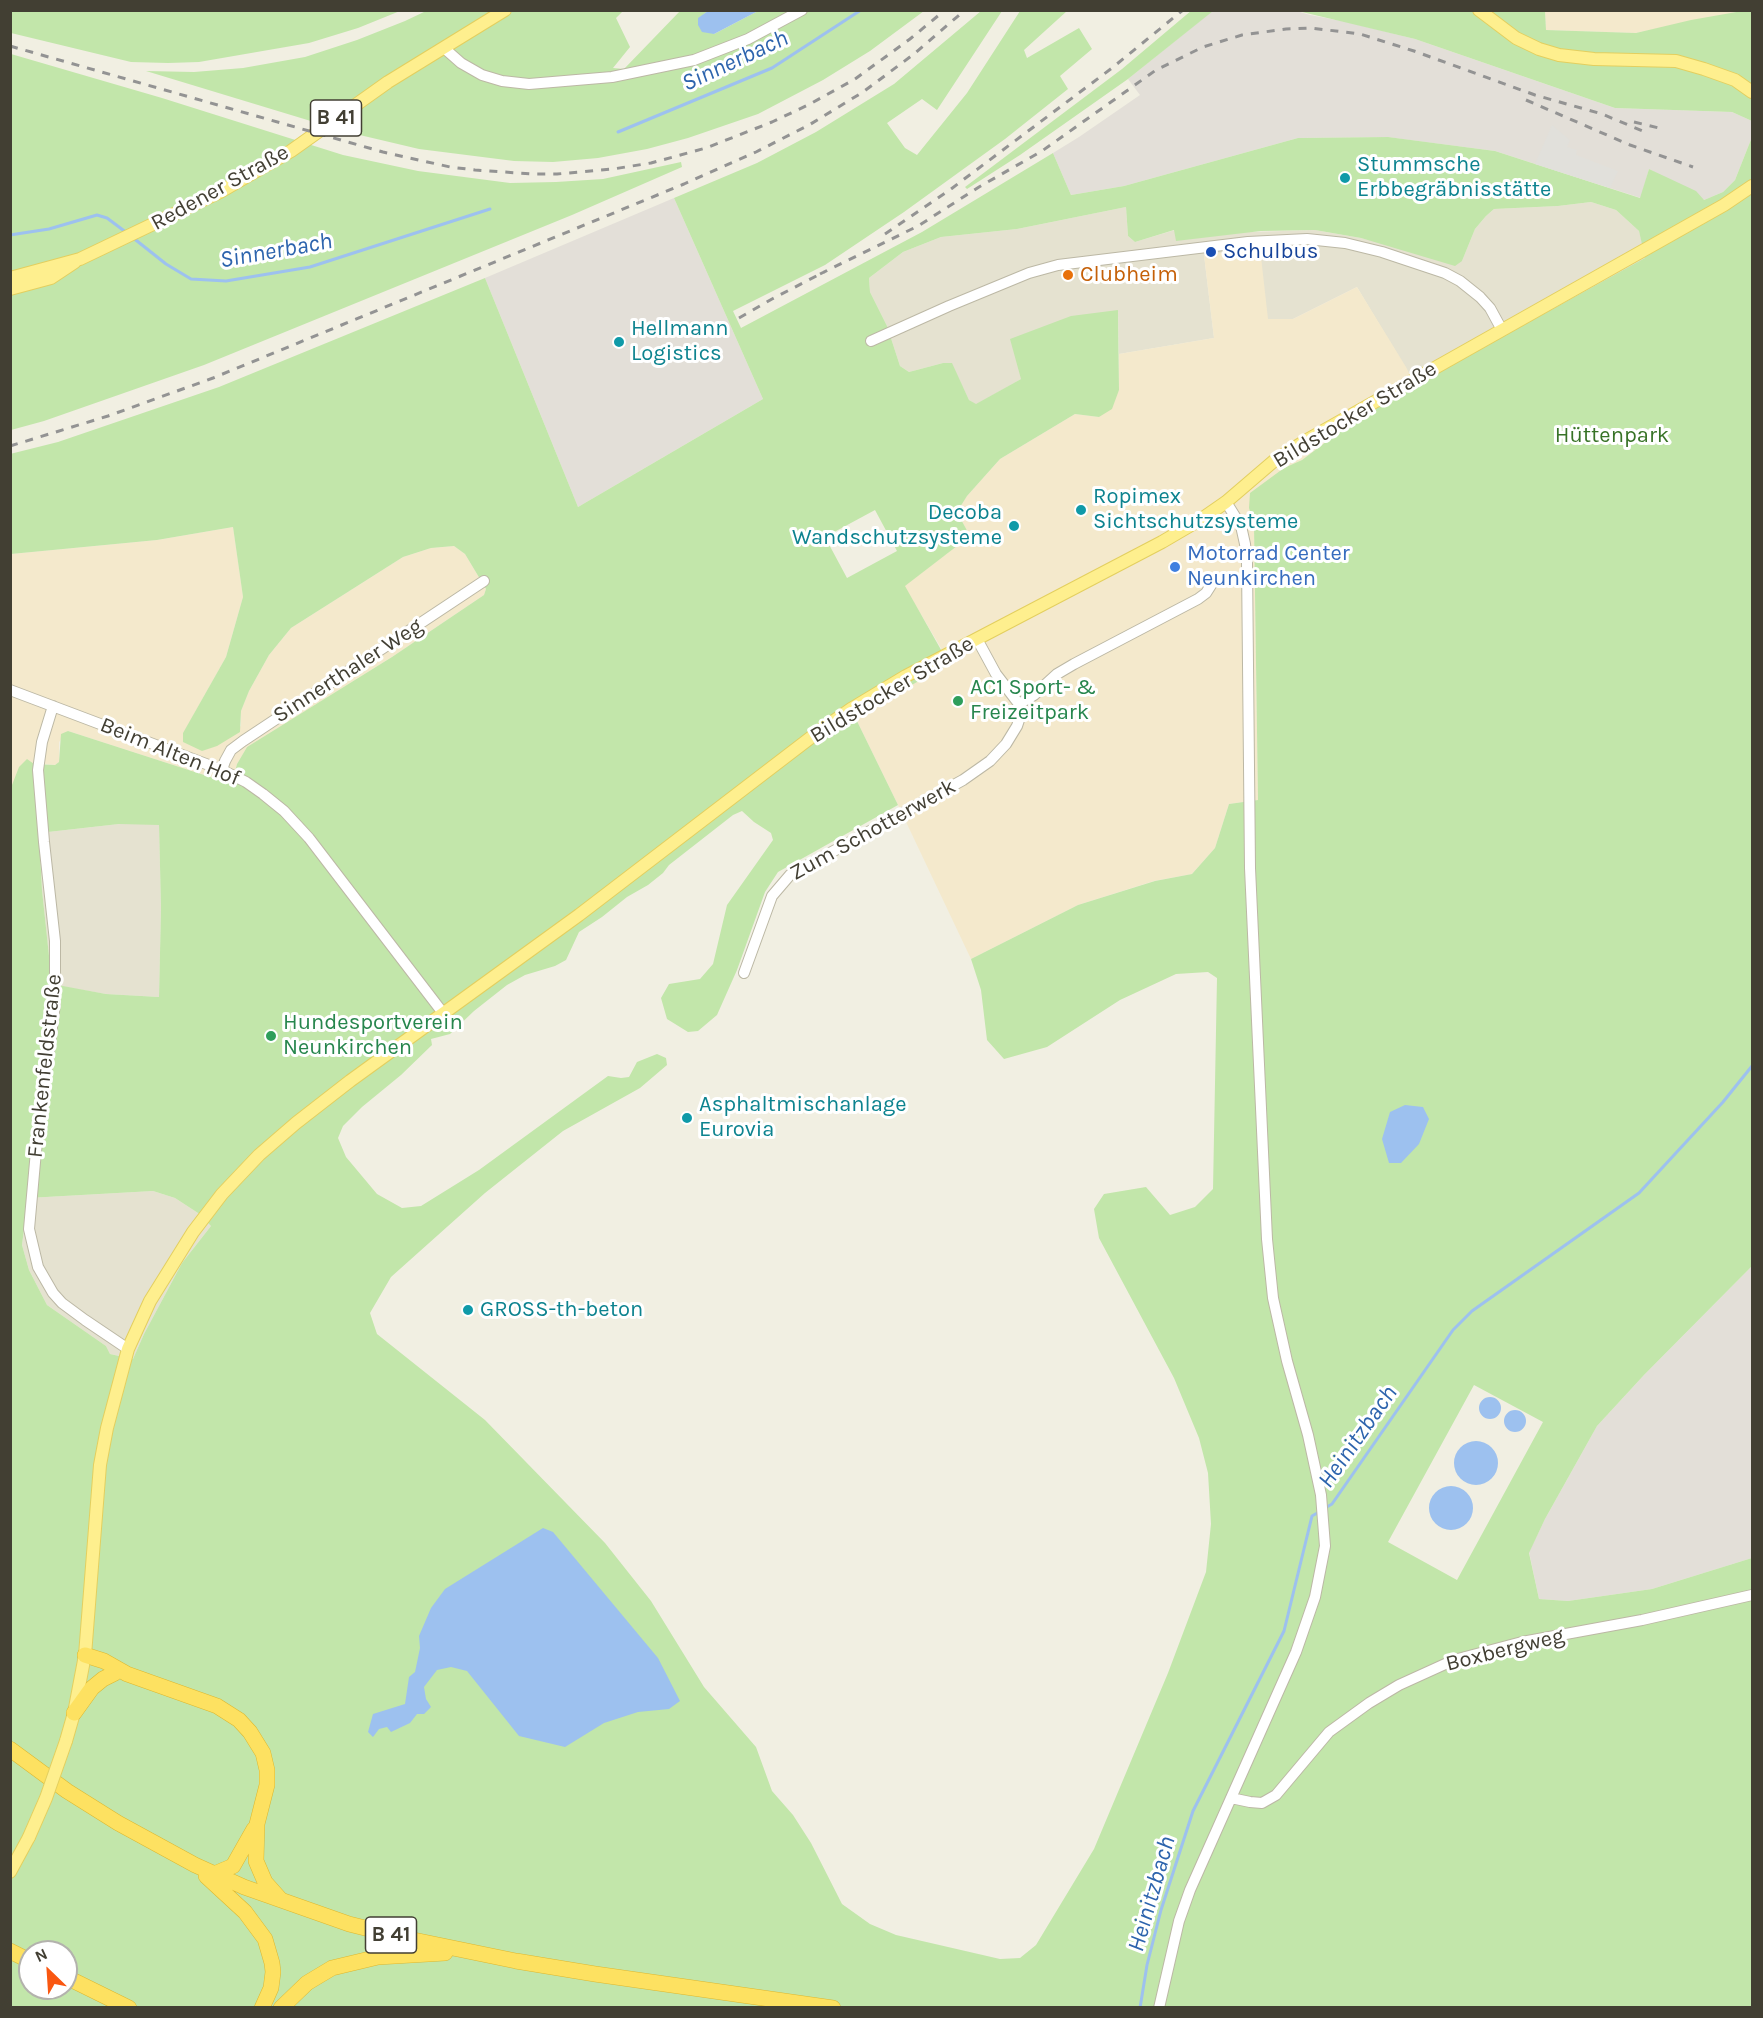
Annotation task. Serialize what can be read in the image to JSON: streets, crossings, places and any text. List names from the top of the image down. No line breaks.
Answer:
{"streets":{"highway":["B 41"],"main road":["Redener Straße","Bildstocker Straße"],"street":["Sinnerthaler Weg","Beim Alten Hof","Zum Schotterwerk","Frankenfeldstraße","Boxbergweg"]},"crossings":[["Bildstocker Straße","Beim Alten Hof"],["Bildstocker Straße","Frankenfeldstraße"],["Sinnerthaler Weg","Beim Alten Hof"],["Beim Alten Hof","Frankenfeldstraße"]],"water":["Sinnerbach","Heinitzbach"],"parks":["Hüttenpark"],"places":["Stummsche Erbbegräbnisstätte","Schulbus","Clubheim","Hellmann Logistics","Ropimex Sichtschutzsysteme","Decoba Wandschutzsysteme","Motorrad Center Neunkirchen","AC1 Sport- & Freizeitpark","Hundesportverein Neunkirchen","Asphaltmischanlage Eurovia","GROSS-th-beton"],"north":"top left"}
